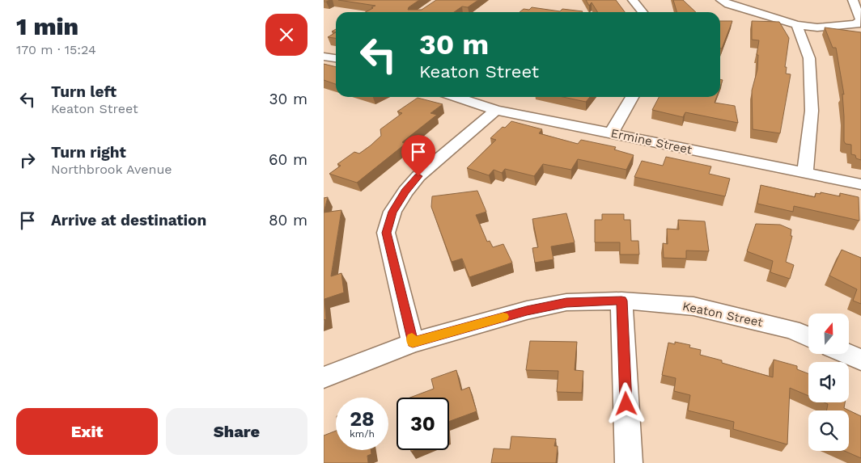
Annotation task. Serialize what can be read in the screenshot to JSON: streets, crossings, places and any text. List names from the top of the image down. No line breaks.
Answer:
{"streets":{"street":["Ermine Street","Keaton Street"]},"north":"top","page":{"heading":["1 min","170 m · 15:24"],"turn":["30 m","Keaton Street"],"list":[{"name":"Turn left","note":"Keaton Street","value":"30 m"},{"name":"Turn right","note":"Northbrook Avenue","value":"60 m"},{"name":"Arrive at destination","value":"80 m"}],"speed":"28 km/h","limit":"30","buttons":["Exit","Share"]}}
